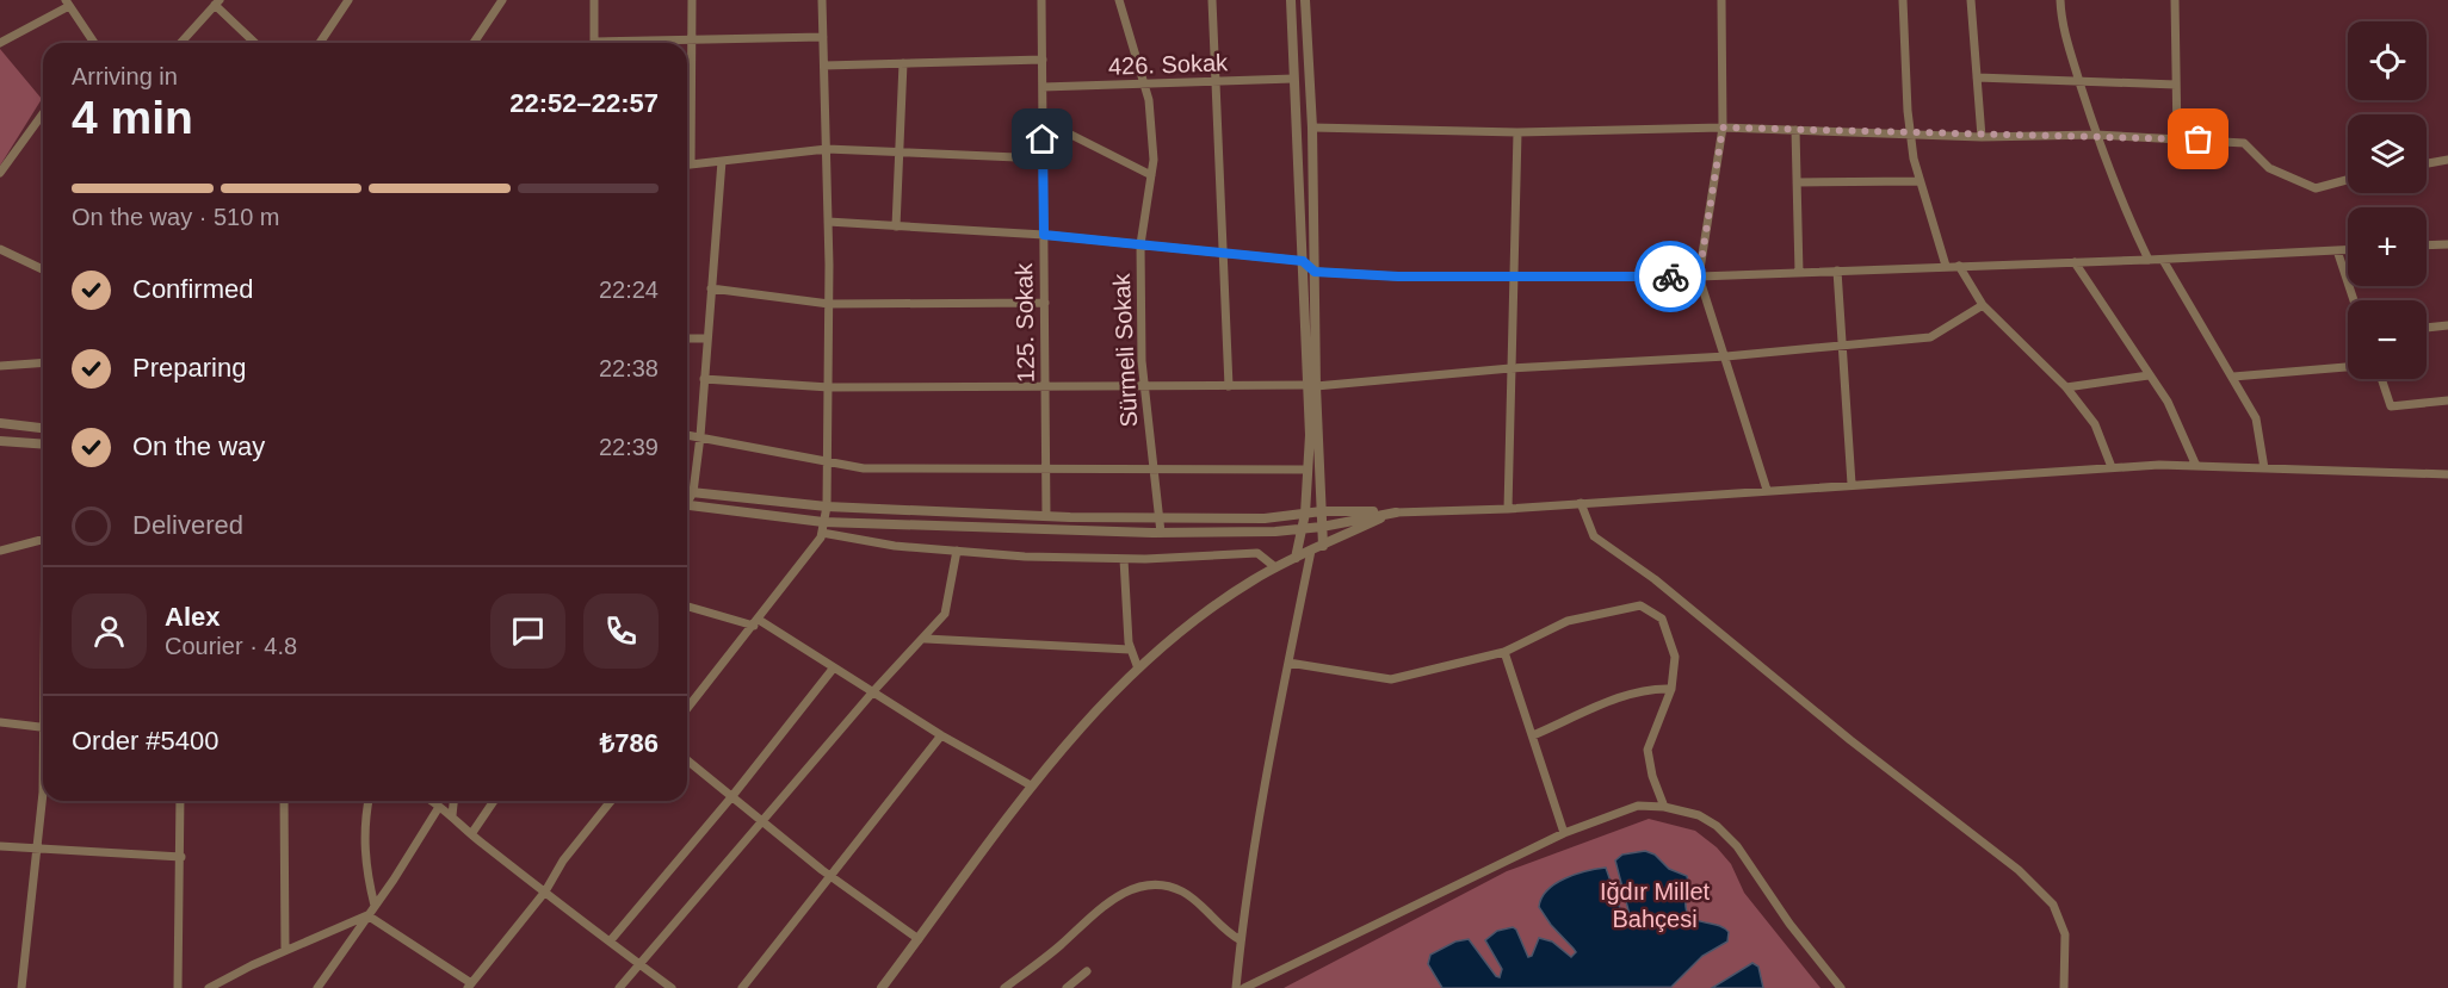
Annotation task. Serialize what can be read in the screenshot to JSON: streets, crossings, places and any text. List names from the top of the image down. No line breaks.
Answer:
{"streets":{"street":["426. Sokak","125. Sokak","Sürmeli Sokak"]},"crossings":[["426. Sokak","125. Sokak"],["426. Sokak","Sürmeli Sokak"]],"parks":["Iğdır Millet Bahçesi"],"page":{"map_buttons":["+","−"],"heading":["4 min","Arriving in","22:52–22:57"],"panel":["Alex","Courier · 4.8","Order #5400","₺786"],"bar":"On the way · 510 m","list":[["Confirmed","22:24"],["Preparing","22:38"],["On the way","22:39"],"Delivered"]}}
